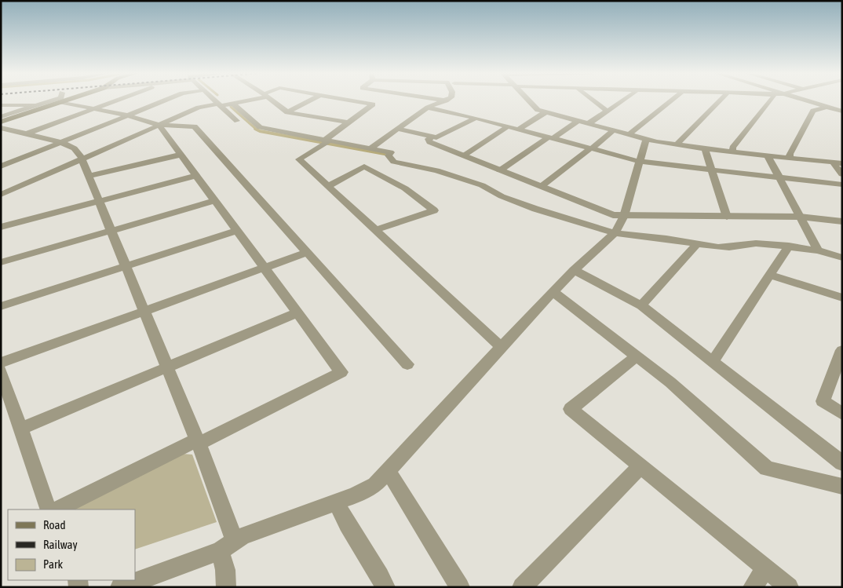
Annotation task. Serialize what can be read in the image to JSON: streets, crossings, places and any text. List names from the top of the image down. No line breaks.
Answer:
{"legend":["Road","Railway","Park"]}
